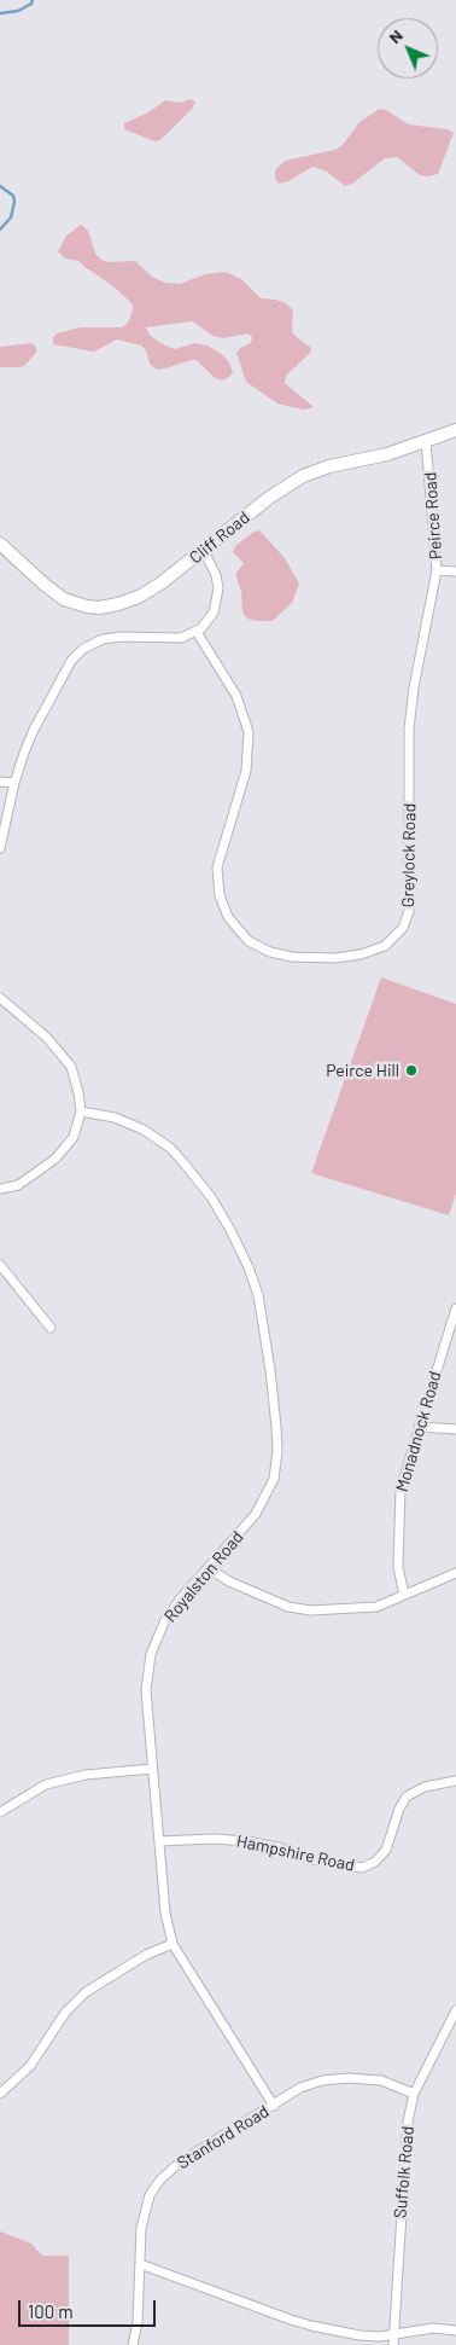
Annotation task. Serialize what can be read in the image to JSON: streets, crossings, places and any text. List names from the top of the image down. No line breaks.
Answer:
{"streets":{"street":["Peirce Road","Cliff Road","Greylock Road","Monadnock Road","Royalston Road","Hampshire Road","Stanford Road","Suffolk Road"]},"crossings":[["Peirce Road","Cliff Road"],["Peirce Road","Greylock Road"],["Royalston Road","Hampshire Road"],["Royalston Road","Stanford Road"],["Stanford Road","Suffolk Road"]],"places":["Peirce Hill"],"scale_bar":"100 m","north":"top left"}
